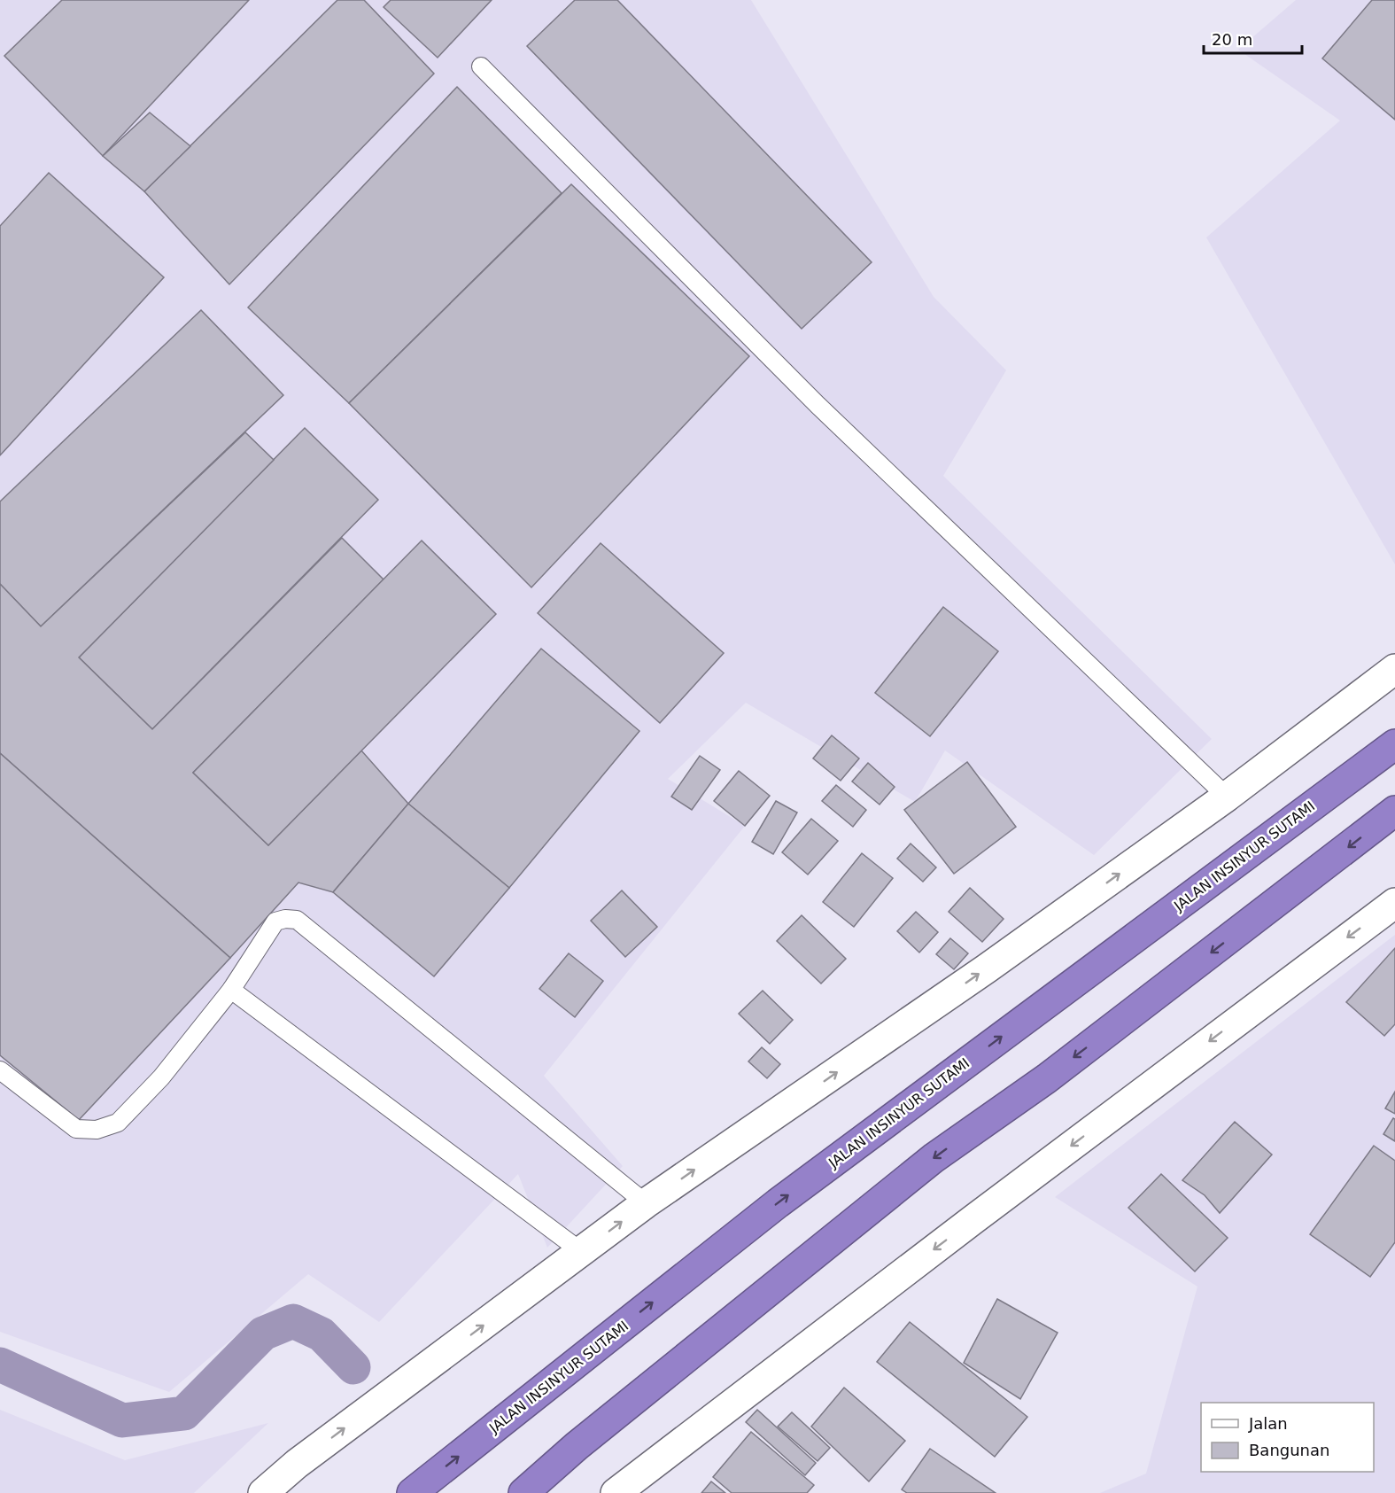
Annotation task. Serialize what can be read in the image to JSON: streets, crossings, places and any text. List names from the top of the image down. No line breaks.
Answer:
{"streets":{"highway":["JALAN INSINYUR SUTAMI"]},"legend":["Jalan","Bangunan"],"scale_bar":"20 m"}
